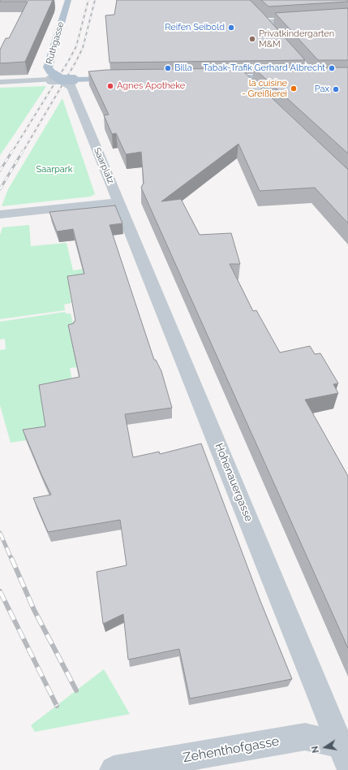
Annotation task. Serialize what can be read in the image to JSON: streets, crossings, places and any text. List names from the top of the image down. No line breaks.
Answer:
{"streets":{"main road":["Ruthgasse"],"street":["Saarplatz","Hohenauergasse","Zehenthofgasse"]},"crossings":[["Ruthgasse","Saarplatz"],["Saarplatz","Hohenauergasse"],["Hohenauergasse","Zehenthofgasse"]],"parks":["Saarpark"],"places":["Reifen Seibold","Privatkindergarten M&M","Billa","Tabak-Trafik Gerhard Albrecht","Agnes Apotheke","la cuisine - Greißlerei","Pax"],"north":"left"}
